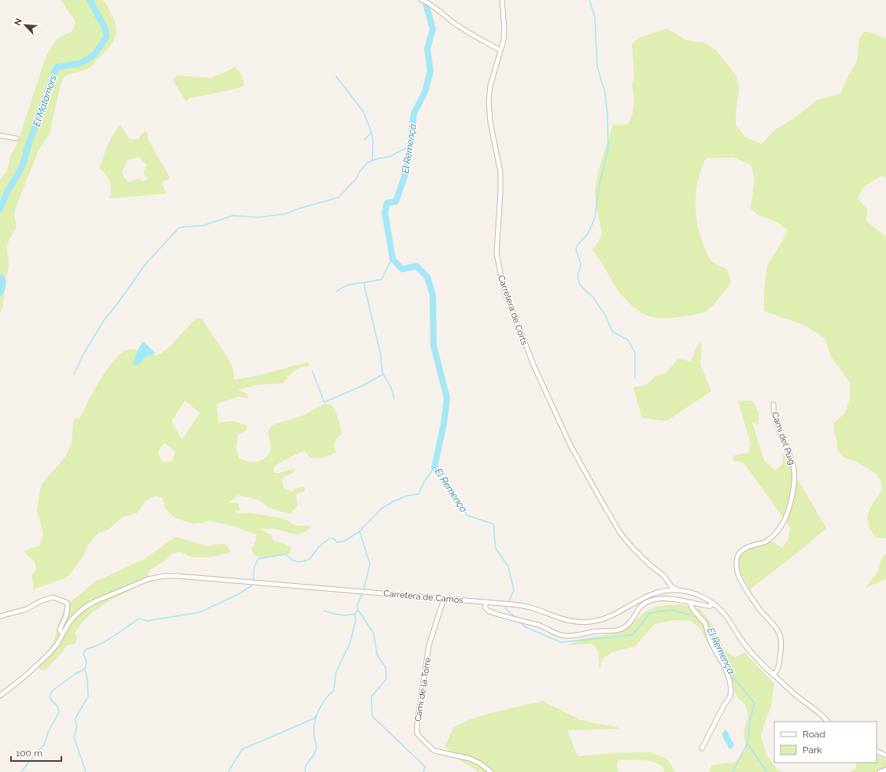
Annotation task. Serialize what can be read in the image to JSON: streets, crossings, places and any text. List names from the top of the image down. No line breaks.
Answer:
{"streets":{"street":["Carretera de Corts","Camí del Puig","Carretera de Camós","Camí de la Torre"]},"crossings":[["Carretera de Corts","Carretera de Camós"],["Camí del Puig","Carretera de Camós"],["Carretera de Camós","Camí de la Torre"]],"water":["El Matamors","El Remençà"],"legend":["Road","Park"],"scale_bar":"100 m","north":"top left"}
